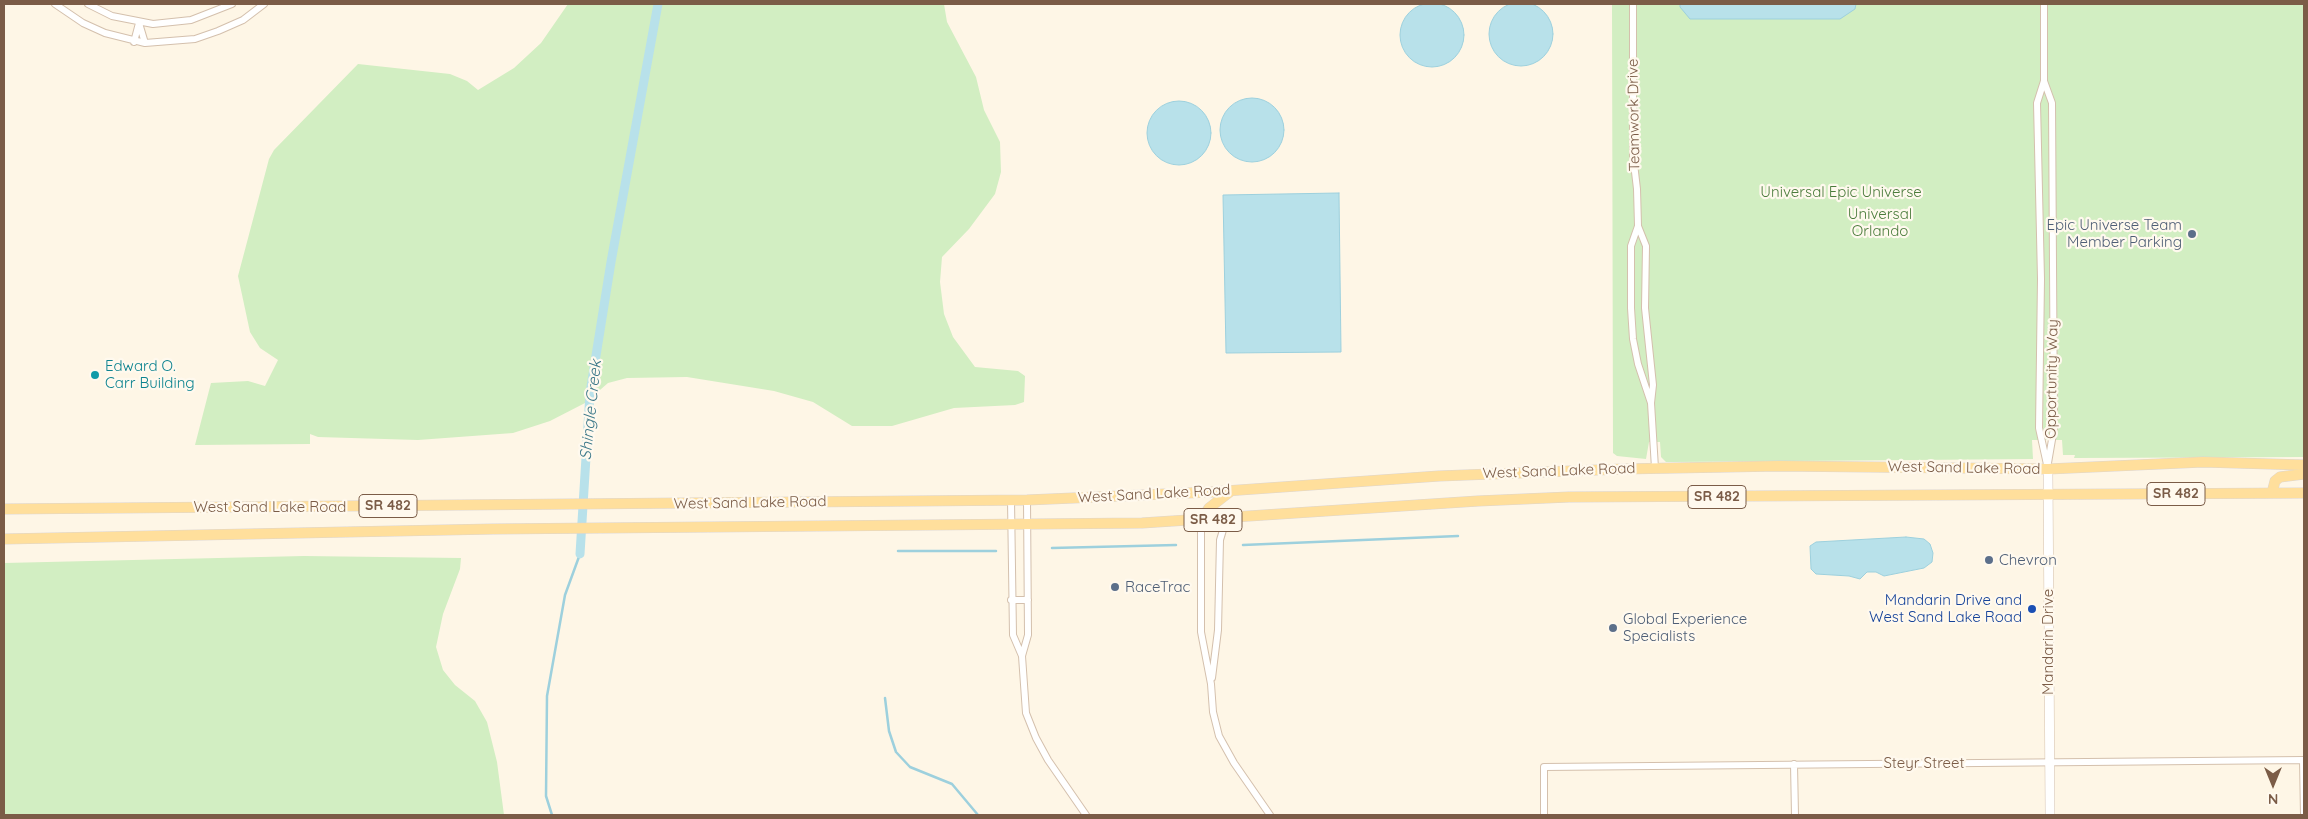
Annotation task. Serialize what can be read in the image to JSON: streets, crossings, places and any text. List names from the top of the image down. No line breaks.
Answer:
{"streets":{"main road":["West Sand Lake Road","SR 482"],"street":["Teamwork Drive","Opportunity Way","Mandarin Drive","Steyr Street"]},"crossings":[["Teamwork Drive","West Sand Lake Road"],["Opportunity Way","West Sand Lake Road"],["Opportunity Way","Mandarin Drive"],["West Sand Lake Road","Mandarin Drive"],["Mandarin Drive","Steyr Street"]],"water":["Shingle Creek"],"parks":["Universal Epic Universe","Universal Orlando"],"places":["Epic Universe Team Member Parking","Edward O. Carr Building","Chevron","RaceTrac","Mandarin Drive and West Sand Lake Road","Global Experience Specialists"],"north":"bottom"}
